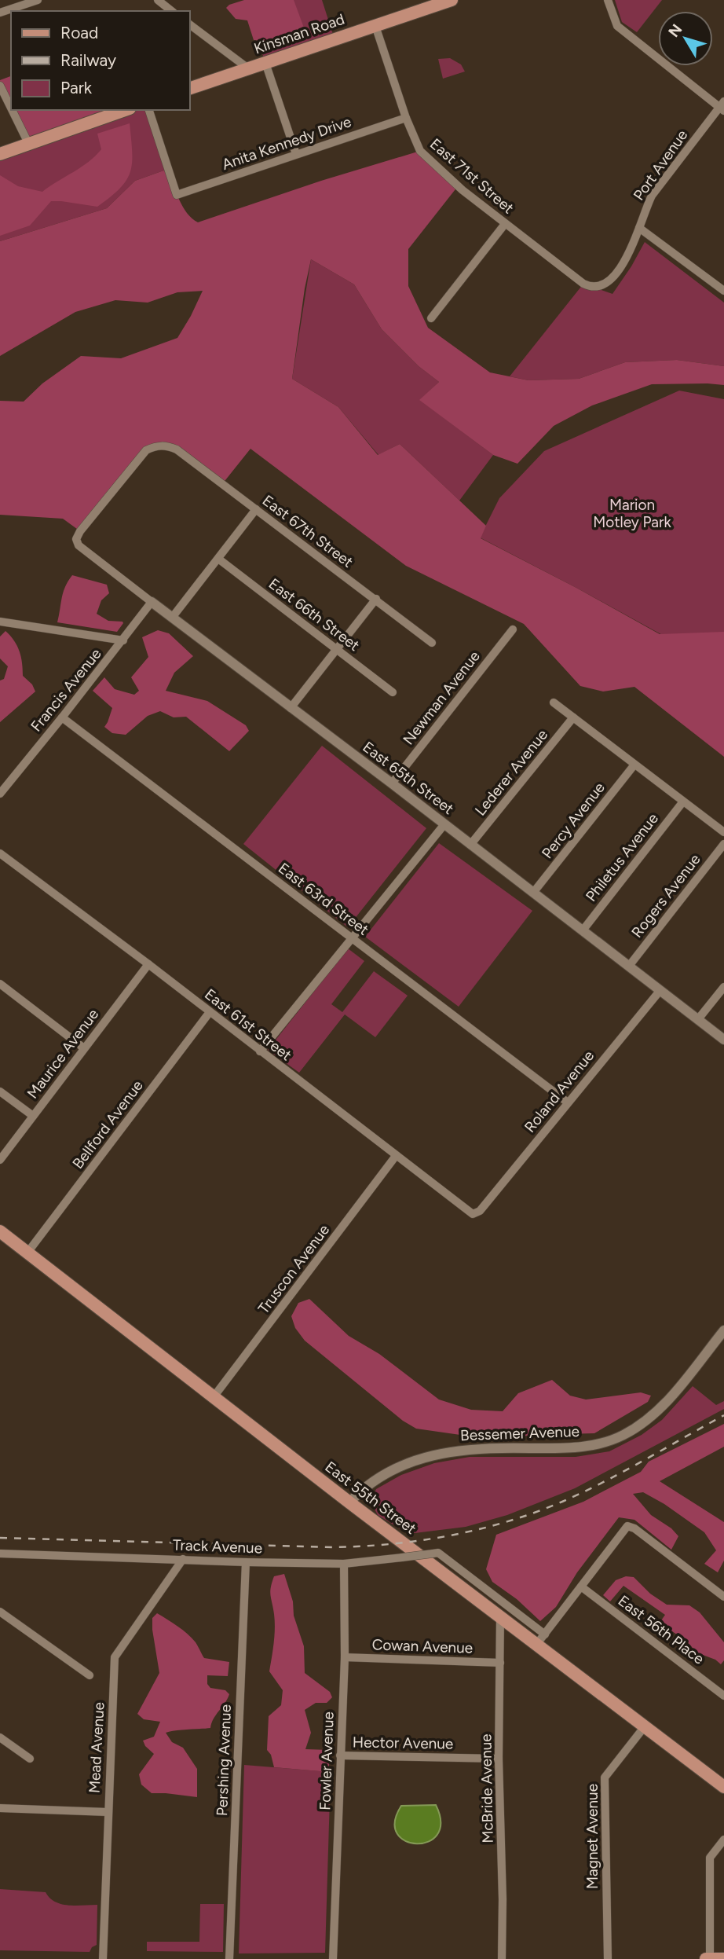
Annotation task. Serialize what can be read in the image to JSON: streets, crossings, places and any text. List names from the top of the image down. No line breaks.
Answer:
{"streets":{"main road":["Kinsman Road","East 55th Street"],"street":["Anita Kennedy Drive","Port Avenue","East 71st Street","East 67th Street","East 66th Street","Francis Avenue","Newman Avenue","Lederer Avenue","East 65th Street","Percy Avenue","Philetus Avenue","Rogers Avenue","East 63rd Street","East 61st Street","Maurice Avenue","Roland Avenue","Bellford Avenue","Truscon Avenue","Bessemer Avenue","Track Avenue","East 56th Place","Cowan Avenue","Hector Avenue","Mead Avenue","Pershing Avenue","Fowler Avenue","McBride Avenue","Magnet Avenue"]},"crossings":[["Kinsman Road","East 71st Street"],["Anita Kennedy Drive","East 71st Street"],["Port Avenue","East 71st Street"],["East 67th Street","East 65th Street"],["Francis Avenue","East 65th Street"],["Francis Avenue","East 63rd Street"],["Newman Avenue","East 65th Street"],["Lederer Avenue","East 65th Street"],["East 65th Street","Percy Avenue"],["East 65th Street","Philetus Avenue"],["East 65th Street","Rogers Avenue"],["East 65th Street","Roland Avenue"],["East 63rd Street","Roland Avenue"],["East 61st Street","Maurice Avenue"],["East 61st Street","Roland Avenue"],["East 61st Street","Bellford Avenue"],["East 61st Street","Truscon Avenue"],["Bellford Avenue","East 55th Street"],["Truscon Avenue","East 55th Street"],["Bessemer Avenue","East 55th Street"],["East 55th Street","McBride Avenue"],["East 55th Street","Magnet Avenue"],["Track Avenue","Mead Avenue"],["Track Avenue","Pershing Avenue"],["Track Avenue","Fowler Avenue"],["Cowan Avenue","Fowler Avenue"],["Cowan Avenue","McBride Avenue"],["Hector Avenue","Fowler Avenue"],["Hector Avenue","McBride Avenue"]],"parks":["Marion Motley Park"],"legend":["Road","Railway","Park"],"north":"top left"}
